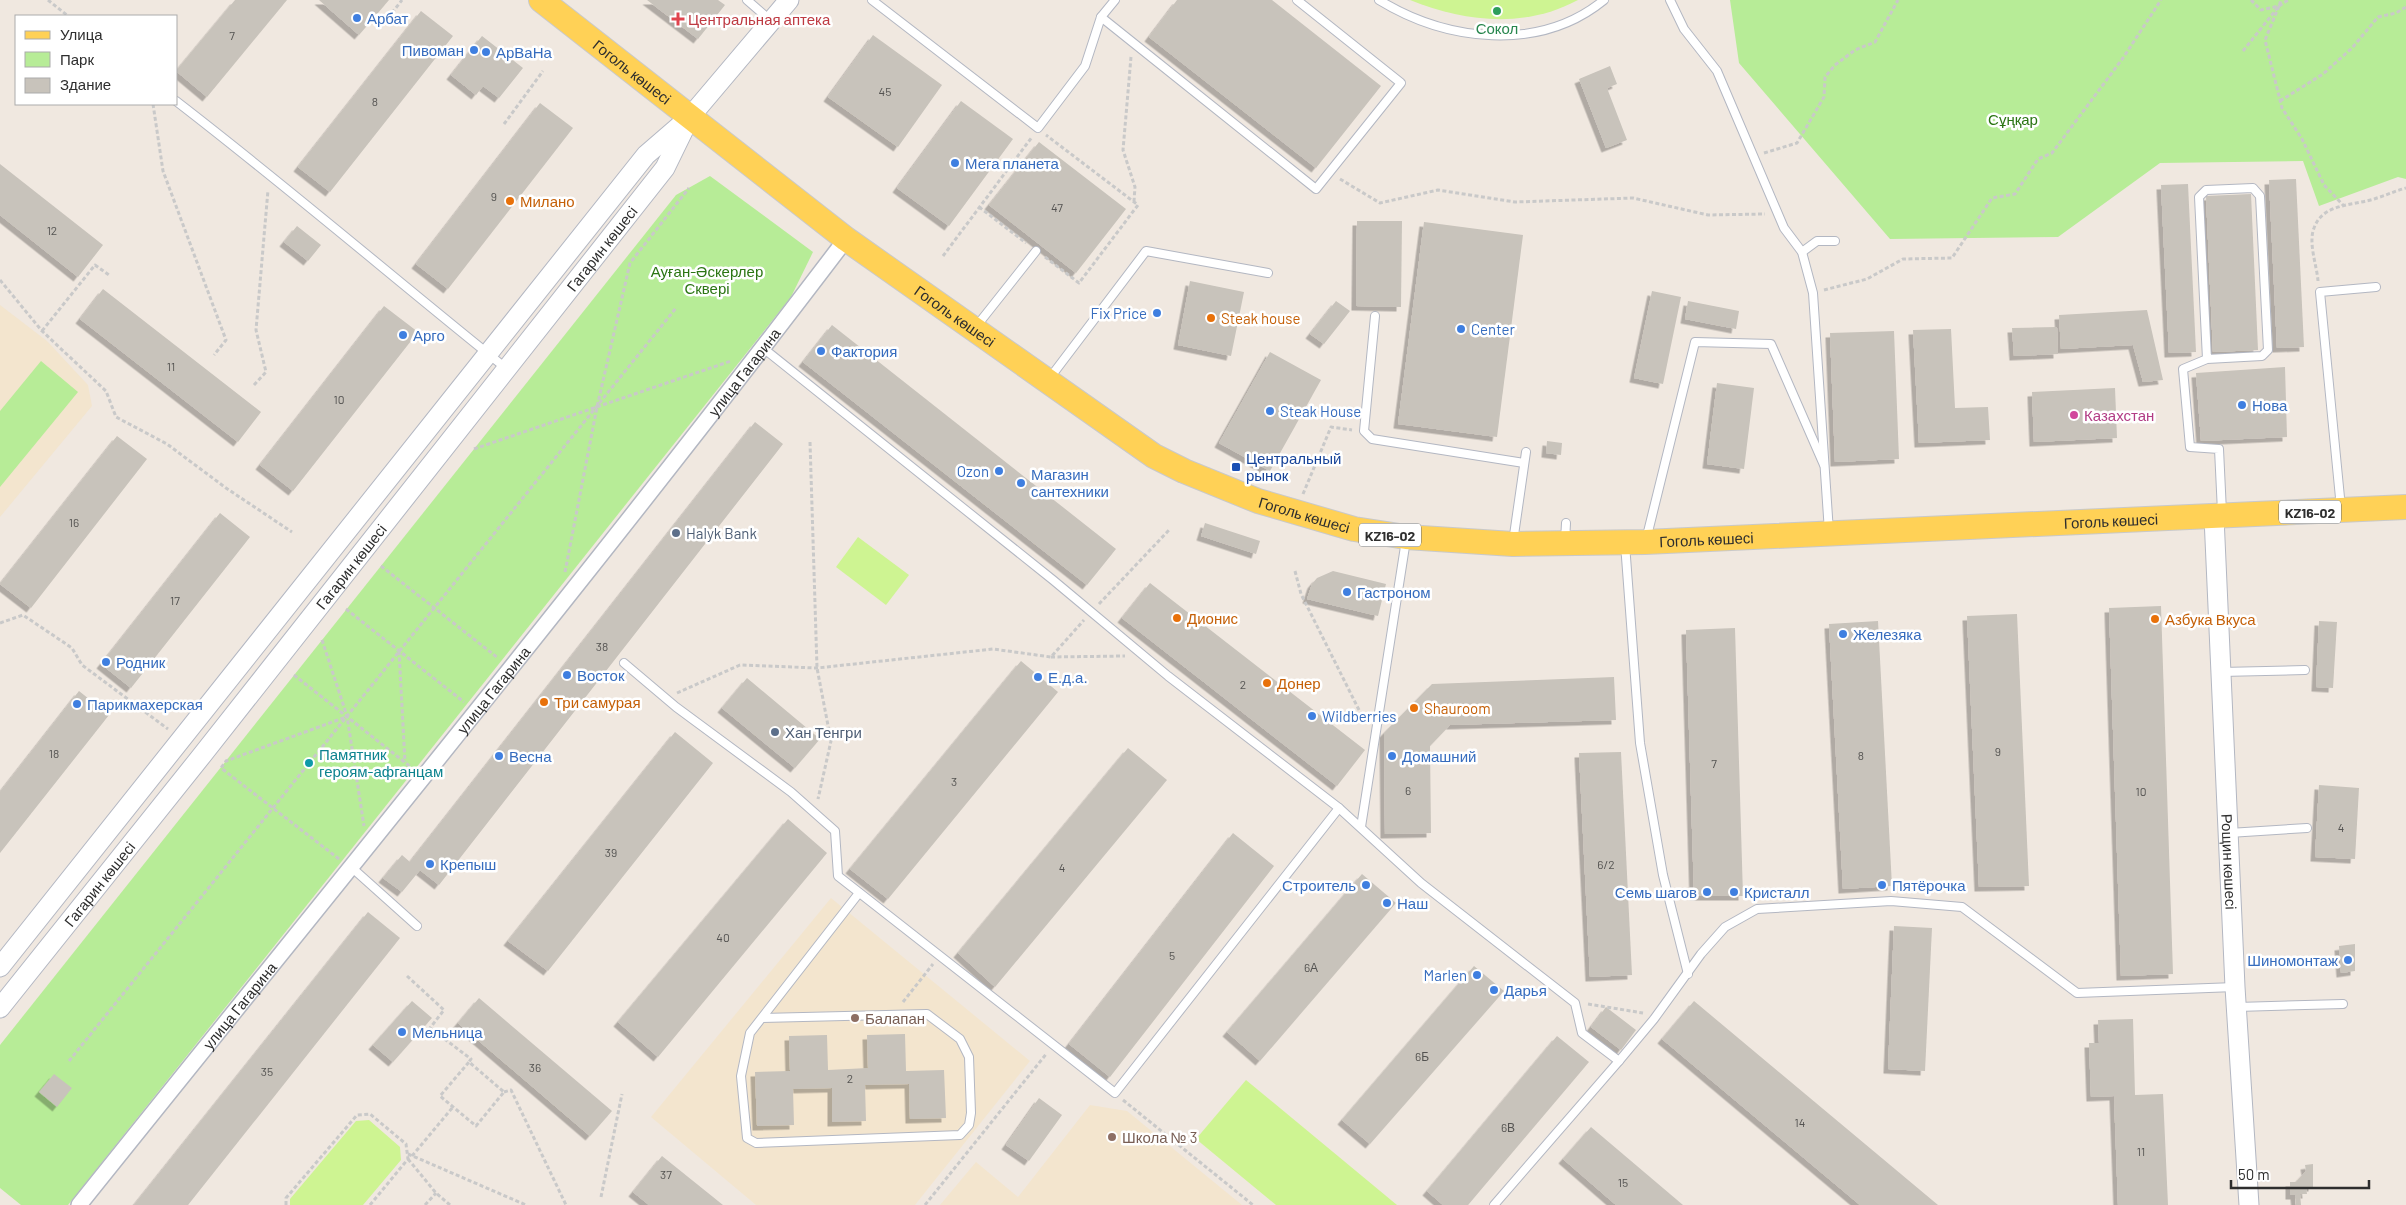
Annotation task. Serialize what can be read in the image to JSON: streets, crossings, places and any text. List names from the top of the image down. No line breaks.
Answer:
{"streets":{"main road":["Гоголь көшесі","KZ16-02"],"street":["Гагарин көшесі","улица Гагарина","Рощин көшесі"]},"crossings":[["Гоголь көшесі","Гагарин көшесі"],["Гоголь көшесі","улица Гагарина"],["Гоголь көшесі","Рощин көшесі"]],"parks":["Сұңқар","Ауған-Әскерлер Сквері"],"places":{"other":["Сокол","Арбат","Пивоман","АрВаНа","Мега планета","Милано","Fix Price","Steak house","Center","Арго","Фактория","Нова","Steak House","Казахстан","Ozon","Магазин сантехники","Halyk Bank","Гастроном","Дионис","Азбука Вкуса","Железяка","Родник","Восток","Е.д.а.","Донер","Три самурая","Парикмахерская","Shauroom","Wildberries","Хан Тенгри","Весна","Домашний","Памятник героям-афганцам","Крепыш","Строитель","Пятёрочка","Семь шагов","Кристалл","Наш","Шиномонтаж","Marlen","Дарья","Балапан","Мельница","Школа № 3"],"health":["Центральная аптека"],"transit":["Центральный рынок"]},"house_numbers":["7","45","8","9","47","12","11","10","16","17","38","2","9","18","8","7","3","6","10","4","39","6/2","4","40","5","6А","6Б","36","35","2","14","6В","11","37","15"],"legend":["Улица","Парк","Здание"],"scale_bar":"50 m"}
